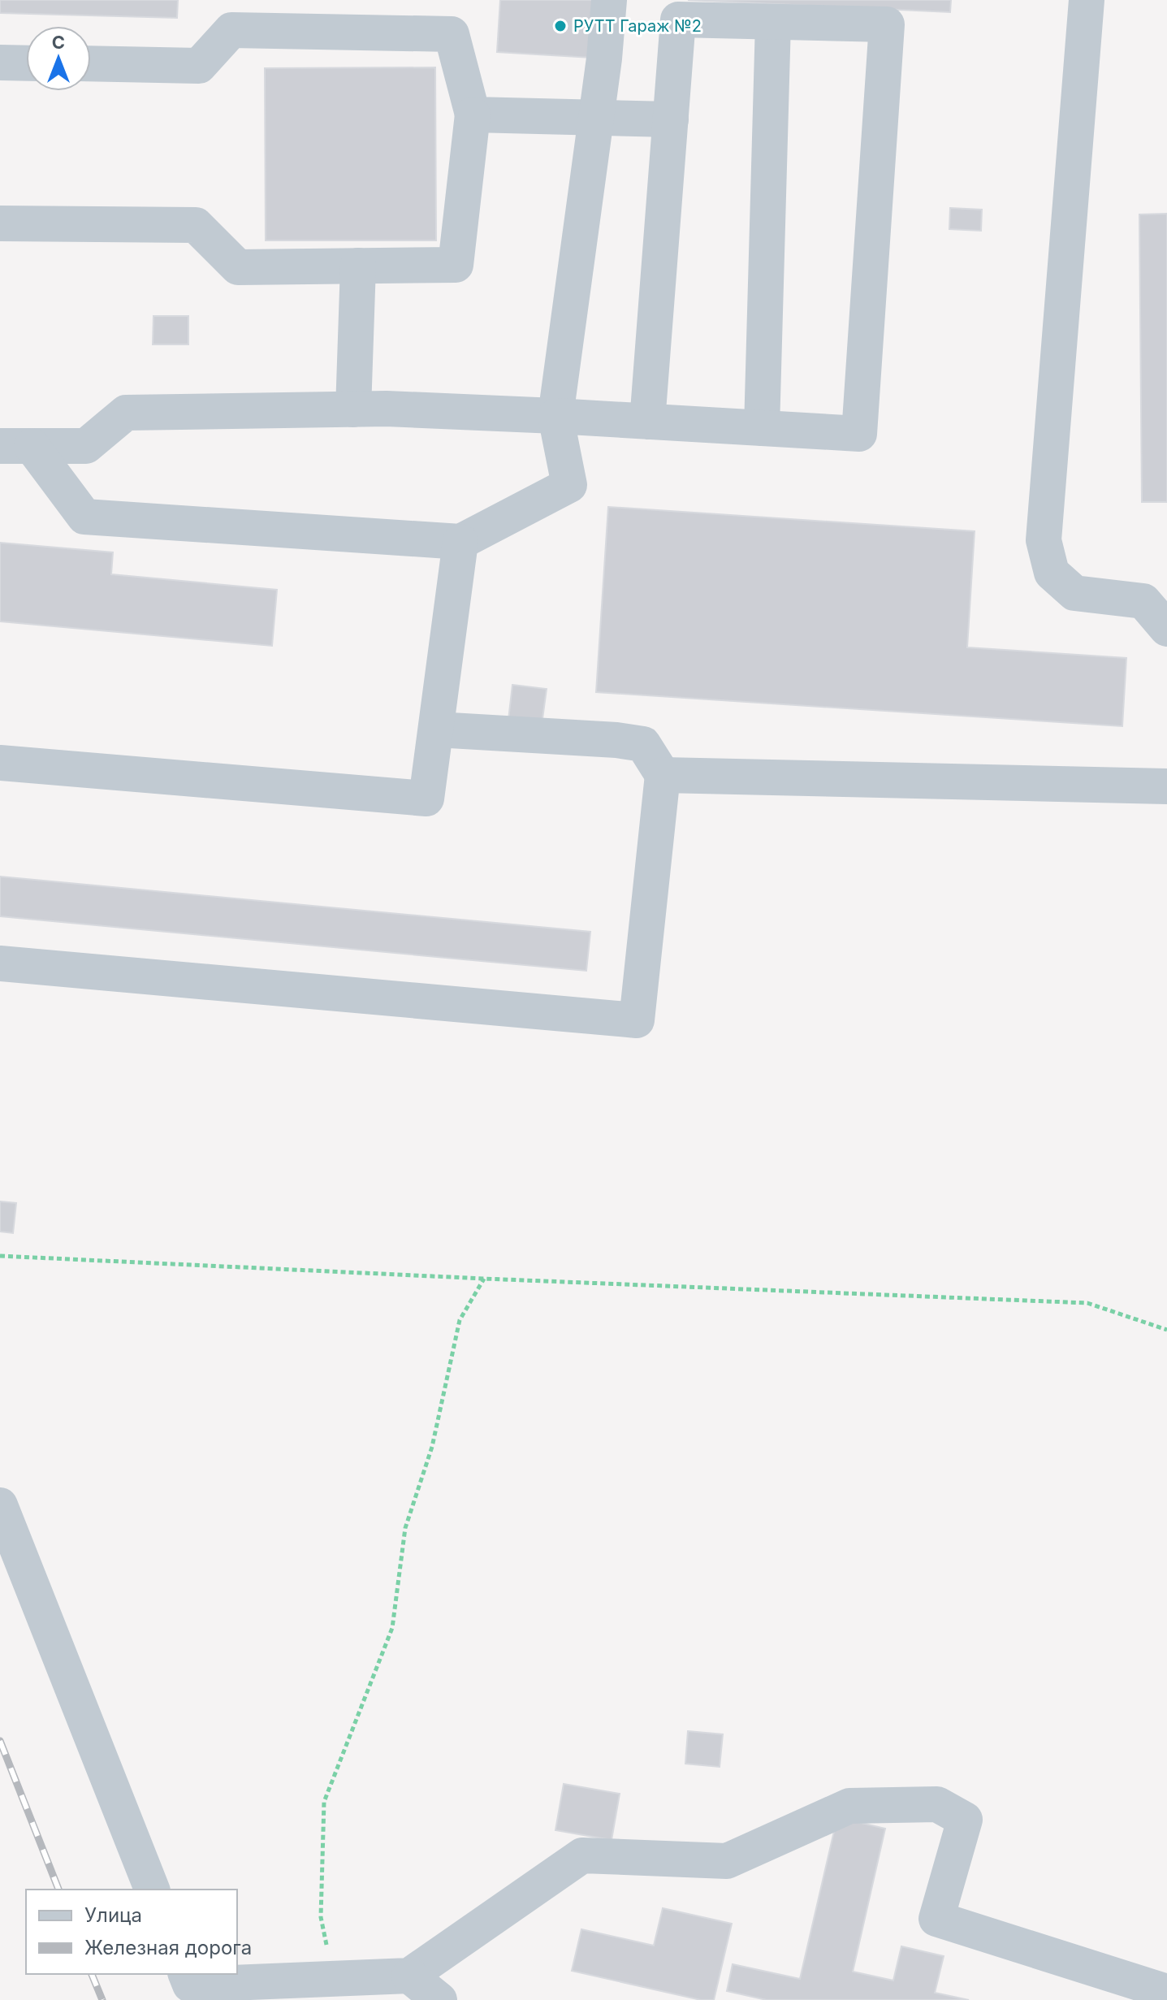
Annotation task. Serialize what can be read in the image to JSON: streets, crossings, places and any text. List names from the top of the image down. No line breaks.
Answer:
{"places":["РУТТ Гараж №2"],"legend":["Улица","Железная дорога"],"north":"top"}
